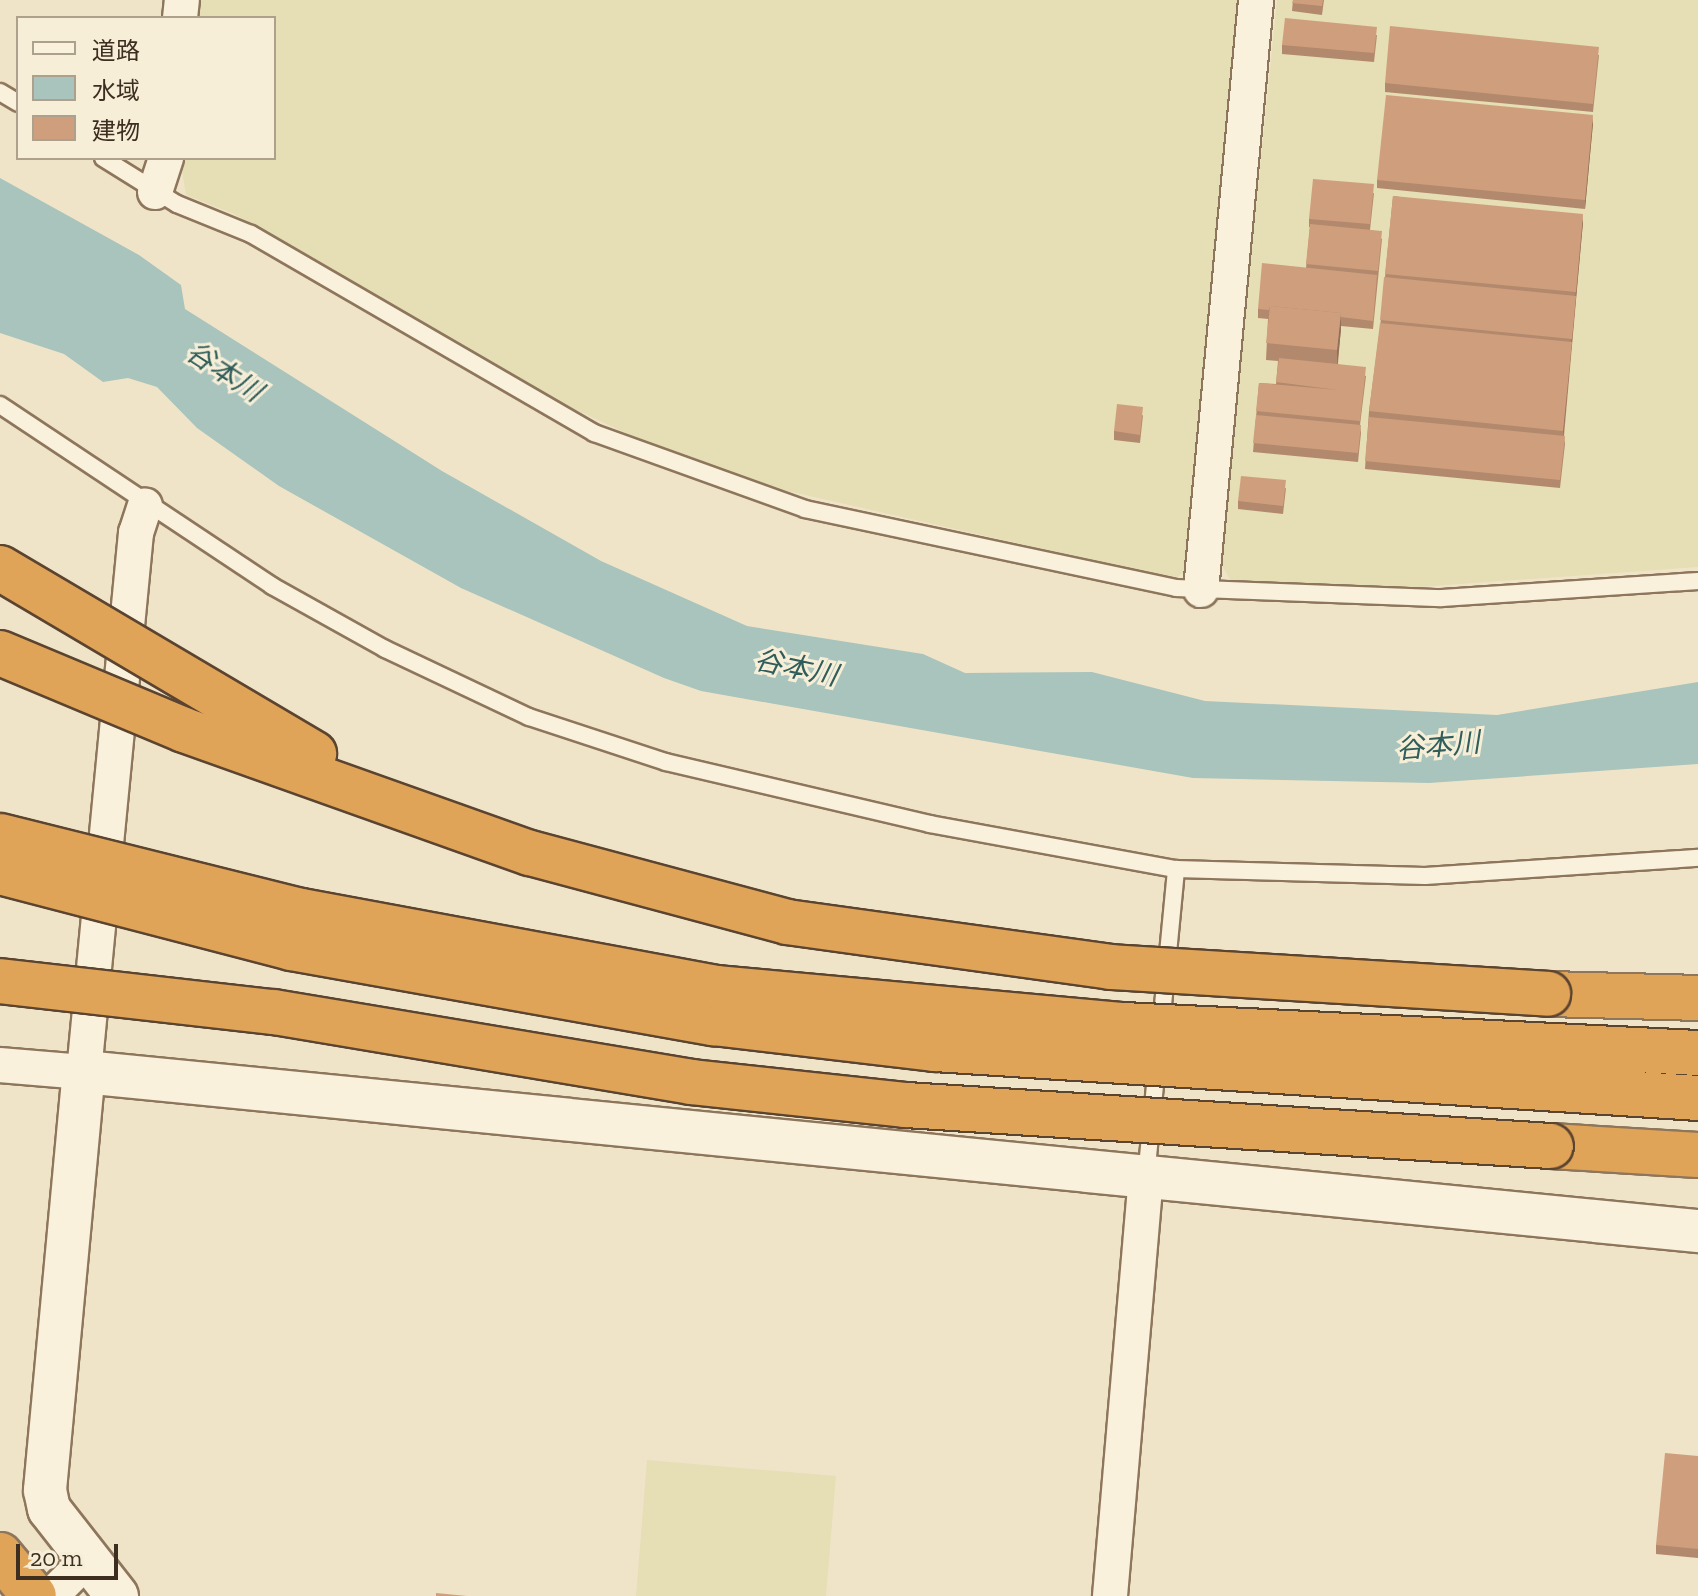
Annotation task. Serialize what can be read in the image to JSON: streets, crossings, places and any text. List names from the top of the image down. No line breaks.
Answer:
{"water":["谷本川"],"legend":["道路","水域","建物"],"scale_bar":"20 m"}
